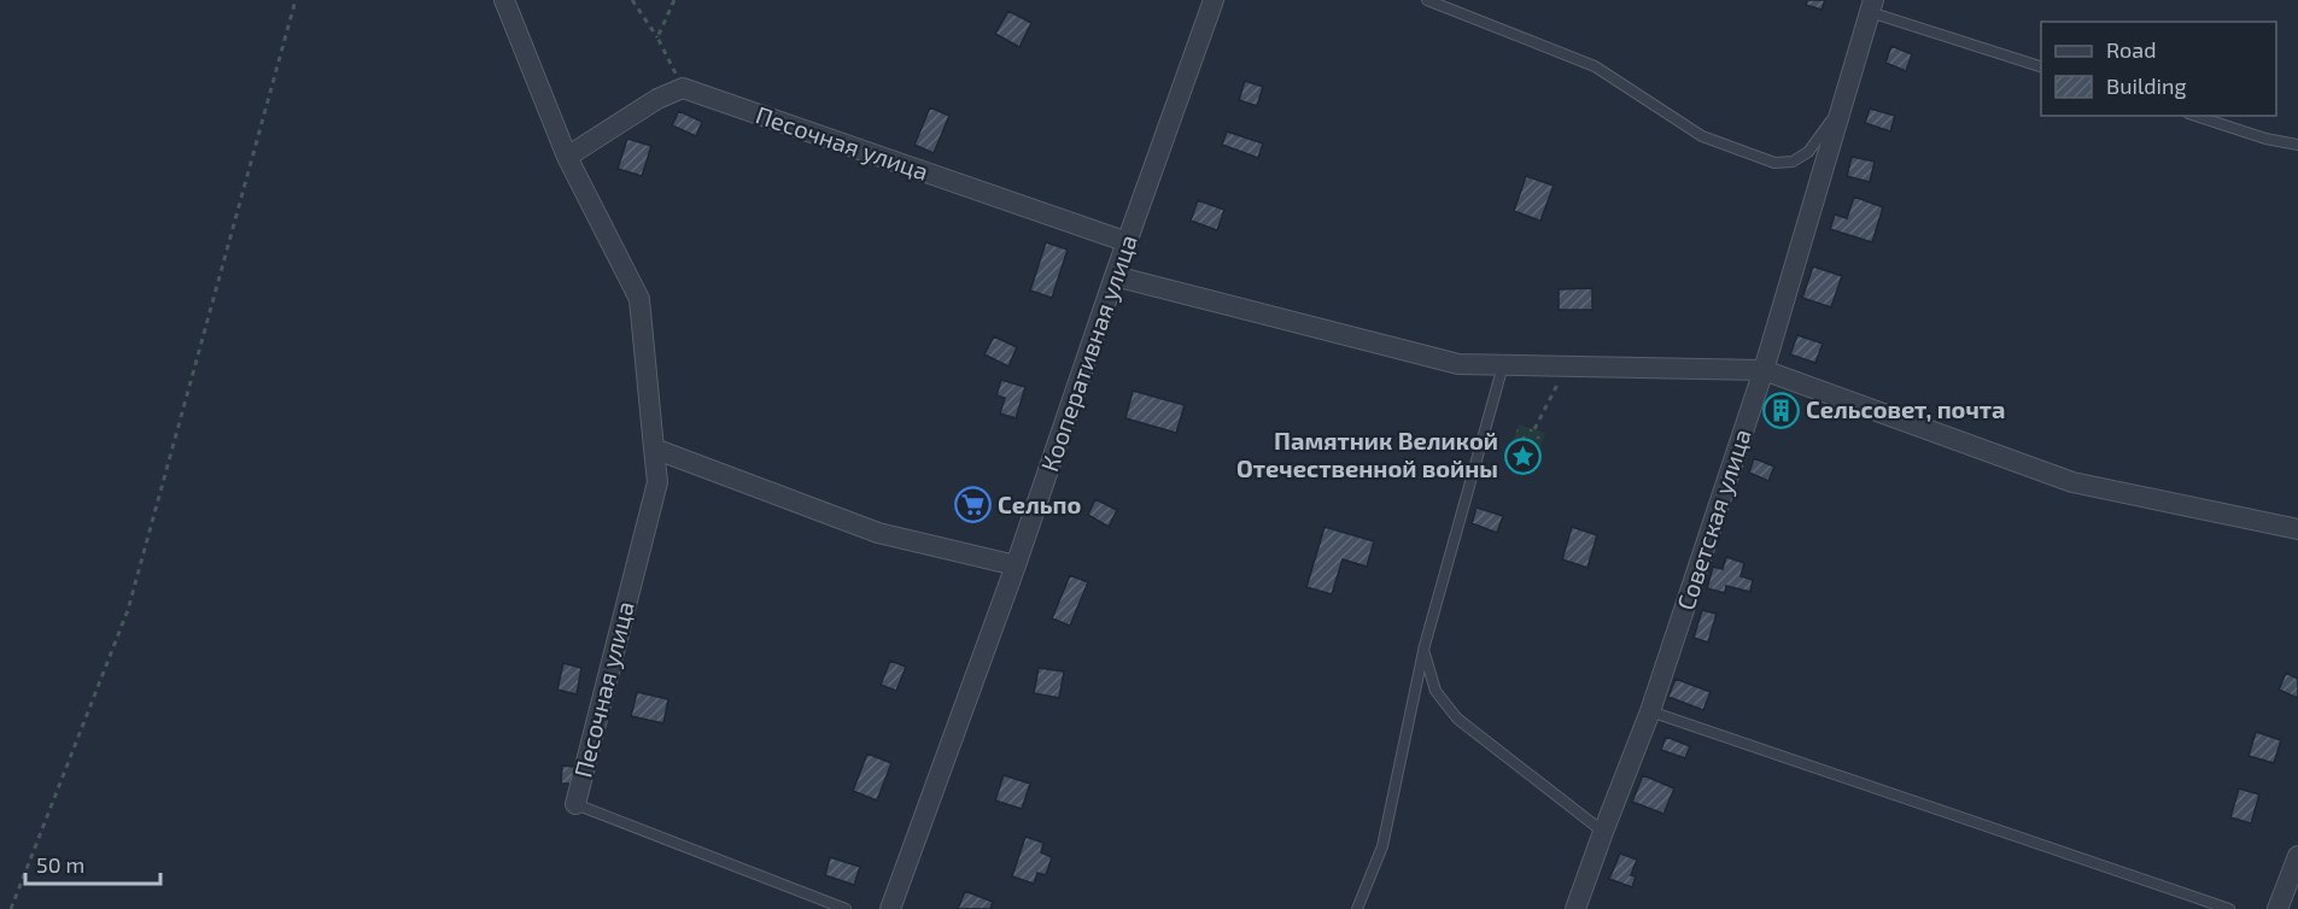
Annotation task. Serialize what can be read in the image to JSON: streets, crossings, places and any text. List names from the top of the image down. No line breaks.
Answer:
{"streets":{"street":["Песочная улица","Кооперативная улица","Советская улица"]},"crossings":[["Песочная улица","Кооперативная улица"]],"places":{"building":["Сельсовет, почта"],"place":["Памятник Великой Отечественной войны"],"supermarket":["Сельпо"]},"legend":["Road","Building"],"scale_bar":"50 m"}
